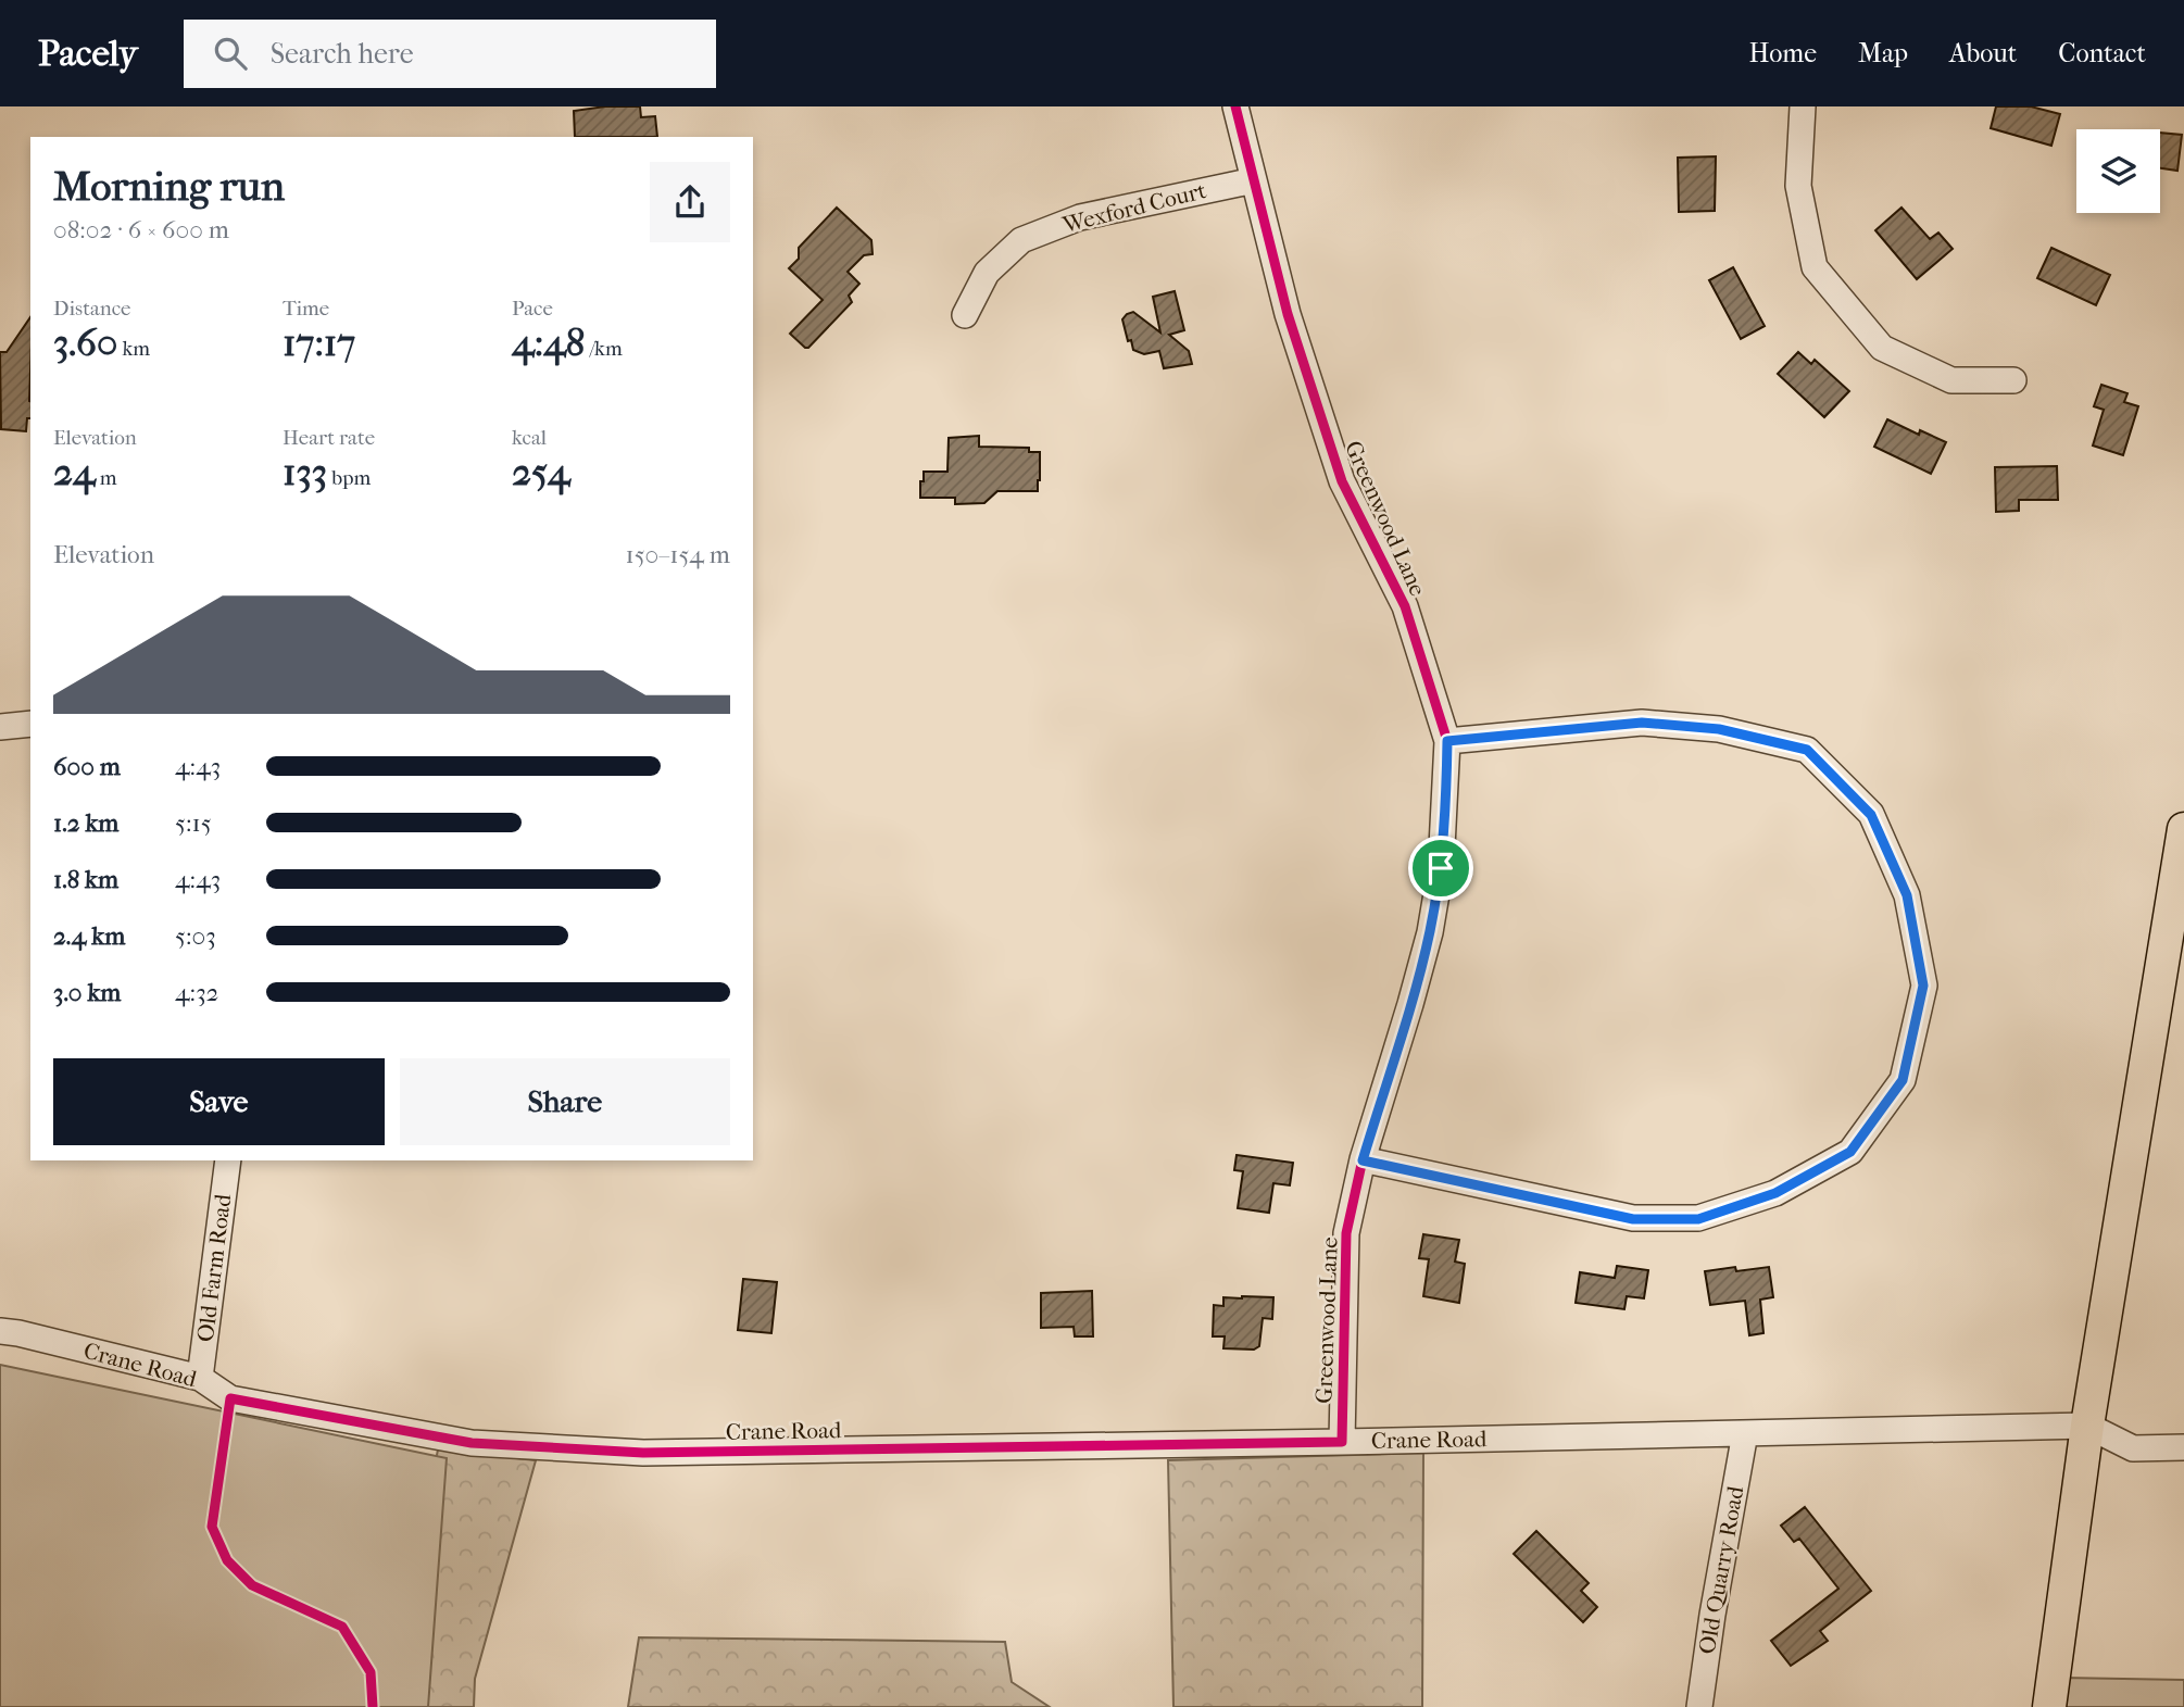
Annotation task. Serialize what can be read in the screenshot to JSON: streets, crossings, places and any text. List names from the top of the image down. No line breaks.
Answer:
{"streets":{"street":["Wexford Court","Greenwood Lane","Old Farm Road","Crane Road","Old Quarry Road"]},"crossings":[["Wexford Court","Greenwood Lane"],["Greenwood Lane","Crane Road"],["Old Farm Road","Crane Road"],["Crane Road","Old Quarry Road"]],"page":{"header":"Pacely","search":"Search here","nav":["Home","Map","About","Contact"],"heading":["Morning run","08:02 · 6 × 600 m"],"stats":[["Distance","3.60 km"],["Time","17:17"],["Pace","4:48 /km"],["Elevation","24 m"],["Heart rate","133 bpm"],["kcal","254"]],"chart":["Elevation","150–154 m"],"list":[{"name":"600 m","note":"4:43"},{"name":"1.2 km","note":"5:15"},{"name":"1.8 km","note":"4:43"},{"name":"2.4 km","note":"5:03"},{"name":"3.0 km","note":"4:32"}],"buttons":["Save","Share"]}}
